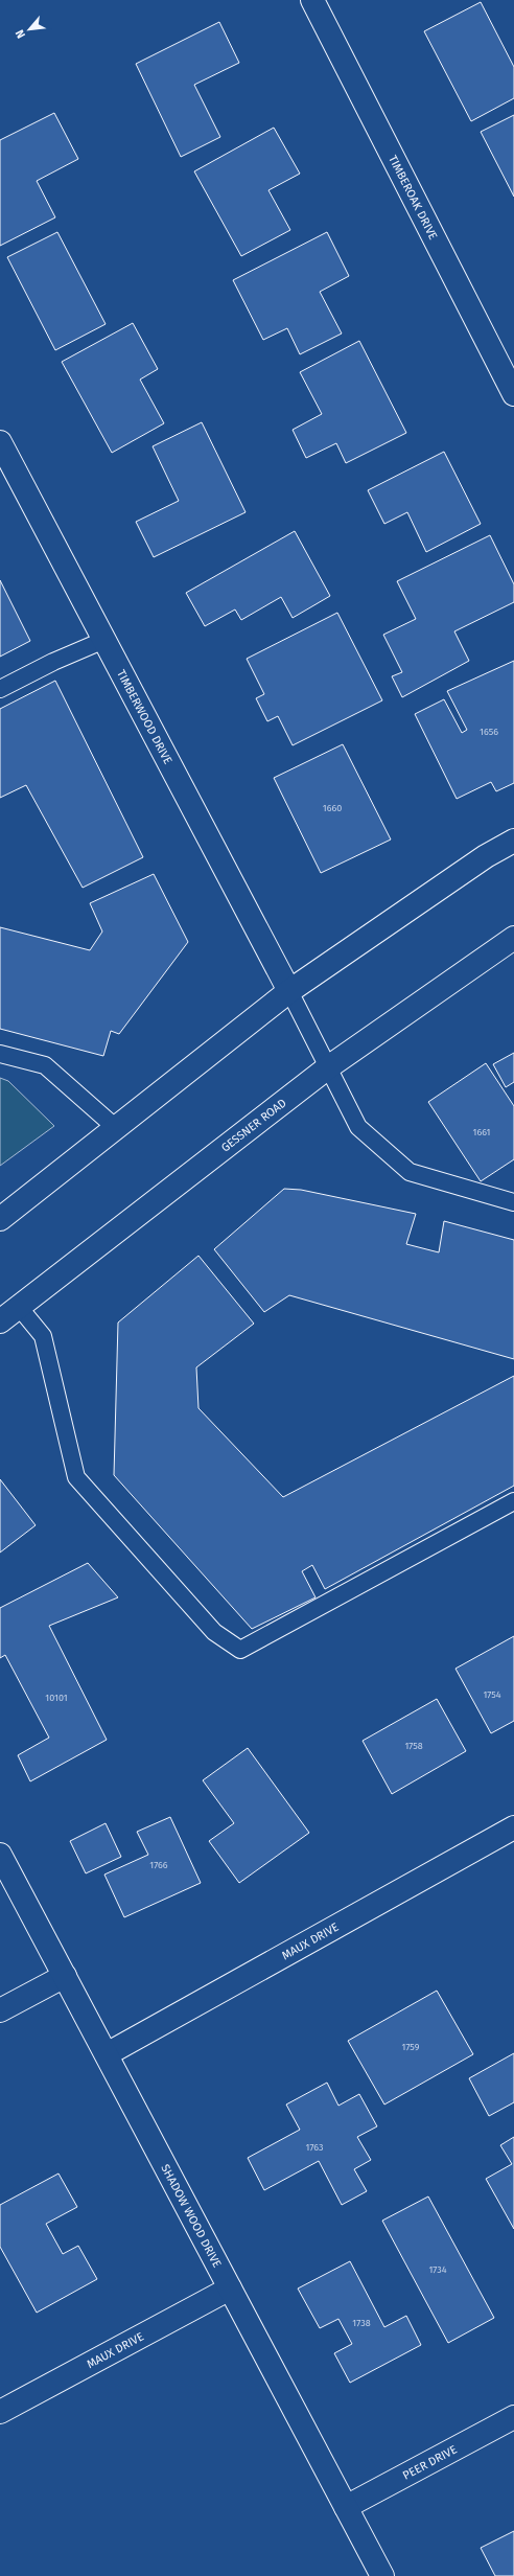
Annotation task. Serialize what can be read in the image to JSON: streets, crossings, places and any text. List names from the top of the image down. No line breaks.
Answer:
{"streets":{"street":["TIMBEROAK DRIVE","TIMBERWOOD DRIVE","GESSNER ROAD","MAUX DRIVE","SHADOW WOOD DRIVE","PEER DRIVE"]},"crossings":[["MAUX DRIVE","SHADOW WOOD DRIVE"],["SHADOW WOOD DRIVE","PEER DRIVE"]],"house_numbers":["1656","1660","1661","1754","10101","1758","1766","1759","1763","1734","1738"],"north":"bottom left"}
